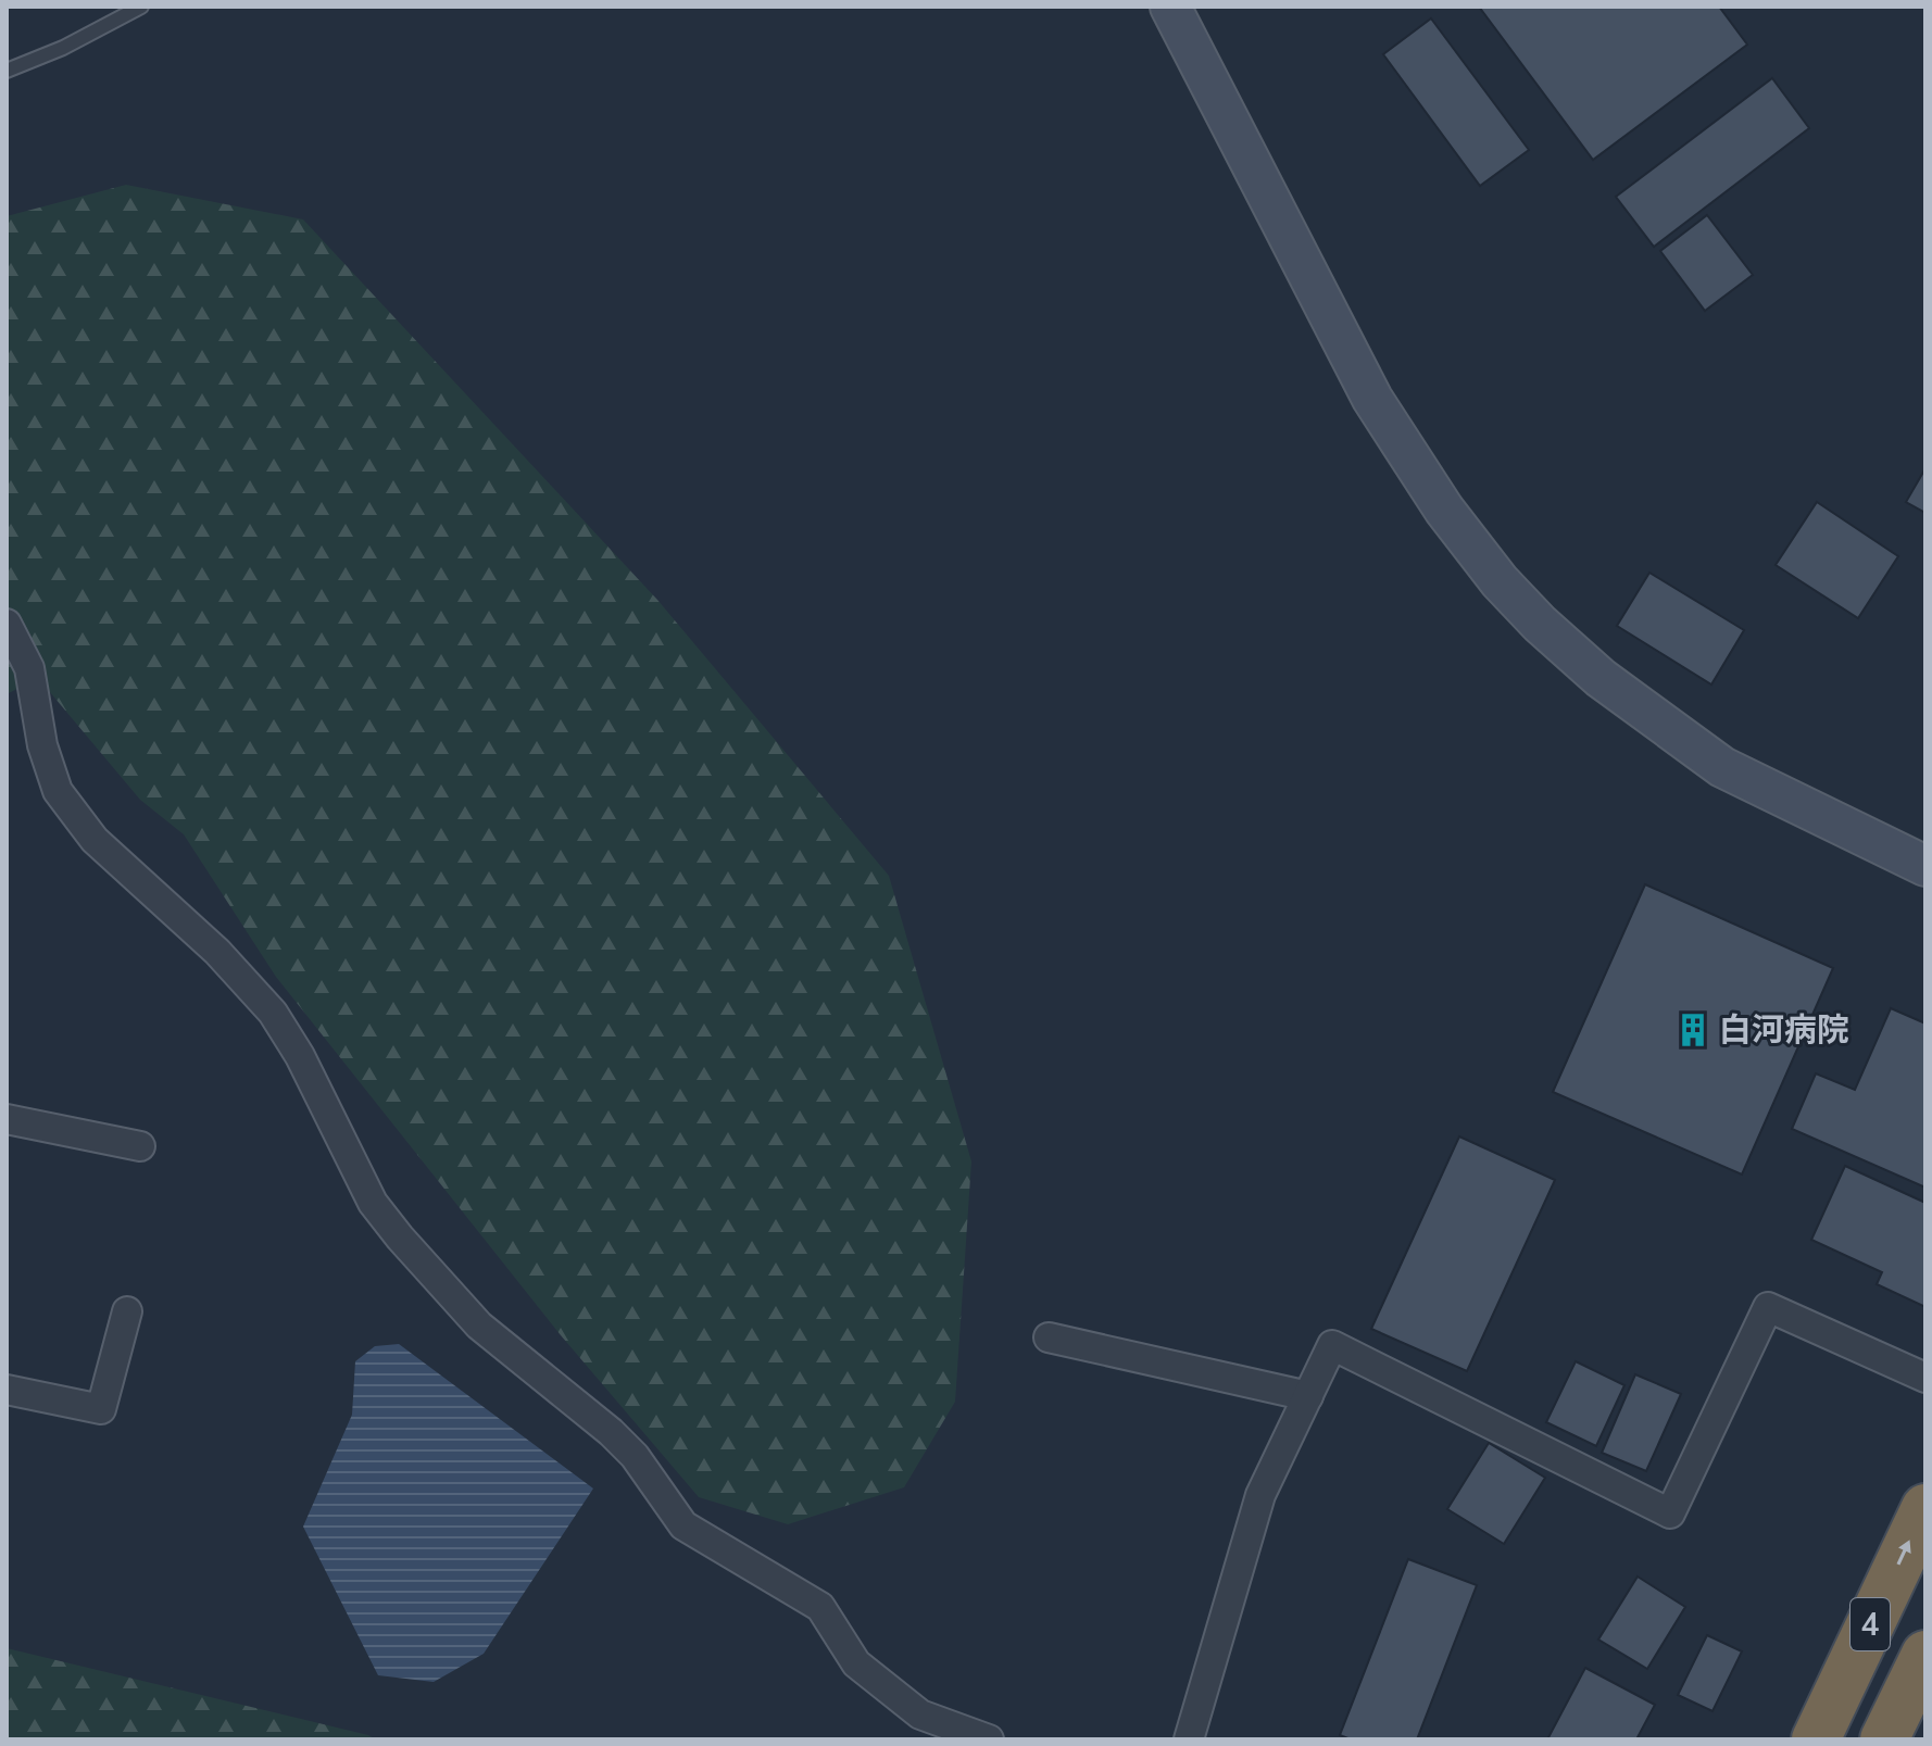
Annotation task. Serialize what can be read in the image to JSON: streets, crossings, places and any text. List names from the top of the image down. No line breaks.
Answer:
{"streets":{"highway":["4"]},"places":{"building":["白河病院"]}}
